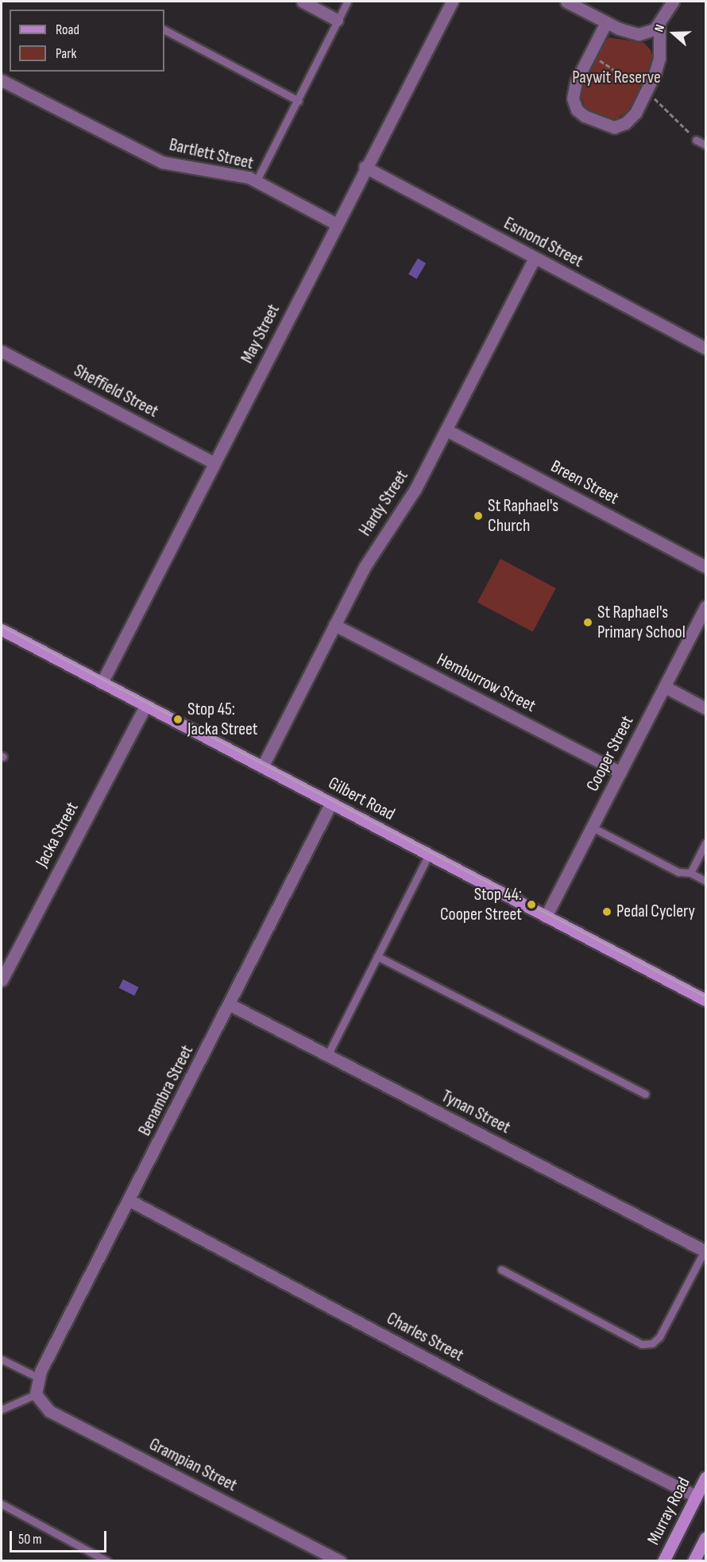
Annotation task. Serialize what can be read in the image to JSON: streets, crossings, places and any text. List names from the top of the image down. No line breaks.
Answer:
{"streets":{"street":["Bartlett Street","Esmond Street","May Street","Sheffield Street","Breen Street","Hardy Street","Hemburrow Street","Cooper Street","Gilbert Road","Jacka Street","Benambra Street","Tynan Street","Charles Street","Grampian Street","Murray Road"]},"crossings":[["Bartlett Street","May Street"],["Esmond Street","May Street"],["Esmond Street","Hardy Street"],["May Street","Sheffield Street"],["May Street","Gilbert Road"],["Breen Street","Hardy Street"],["Hardy Street","Hemburrow Street"],["Hardy Street","Gilbert Road"],["Hemburrow Street","Cooper Street"],["Cooper Street","Gilbert Road"],["Gilbert Road","Jacka Street"],["Gilbert Road","Benambra Street"],["Benambra Street","Tynan Street"],["Benambra Street","Charles Street"],["Benambra Street","Grampian Street"],["Charles Street","Murray Road"]],"parks":["Paywit Reserve"],"places":["St Raphael's Church","St Raphael's Primary School","Stop 45: Jacka Street","Stop 44: Cooper Street","Pedal Cyclery"],"legend":["Road","Park"],"scale_bar":"50 m","north":"left"}
